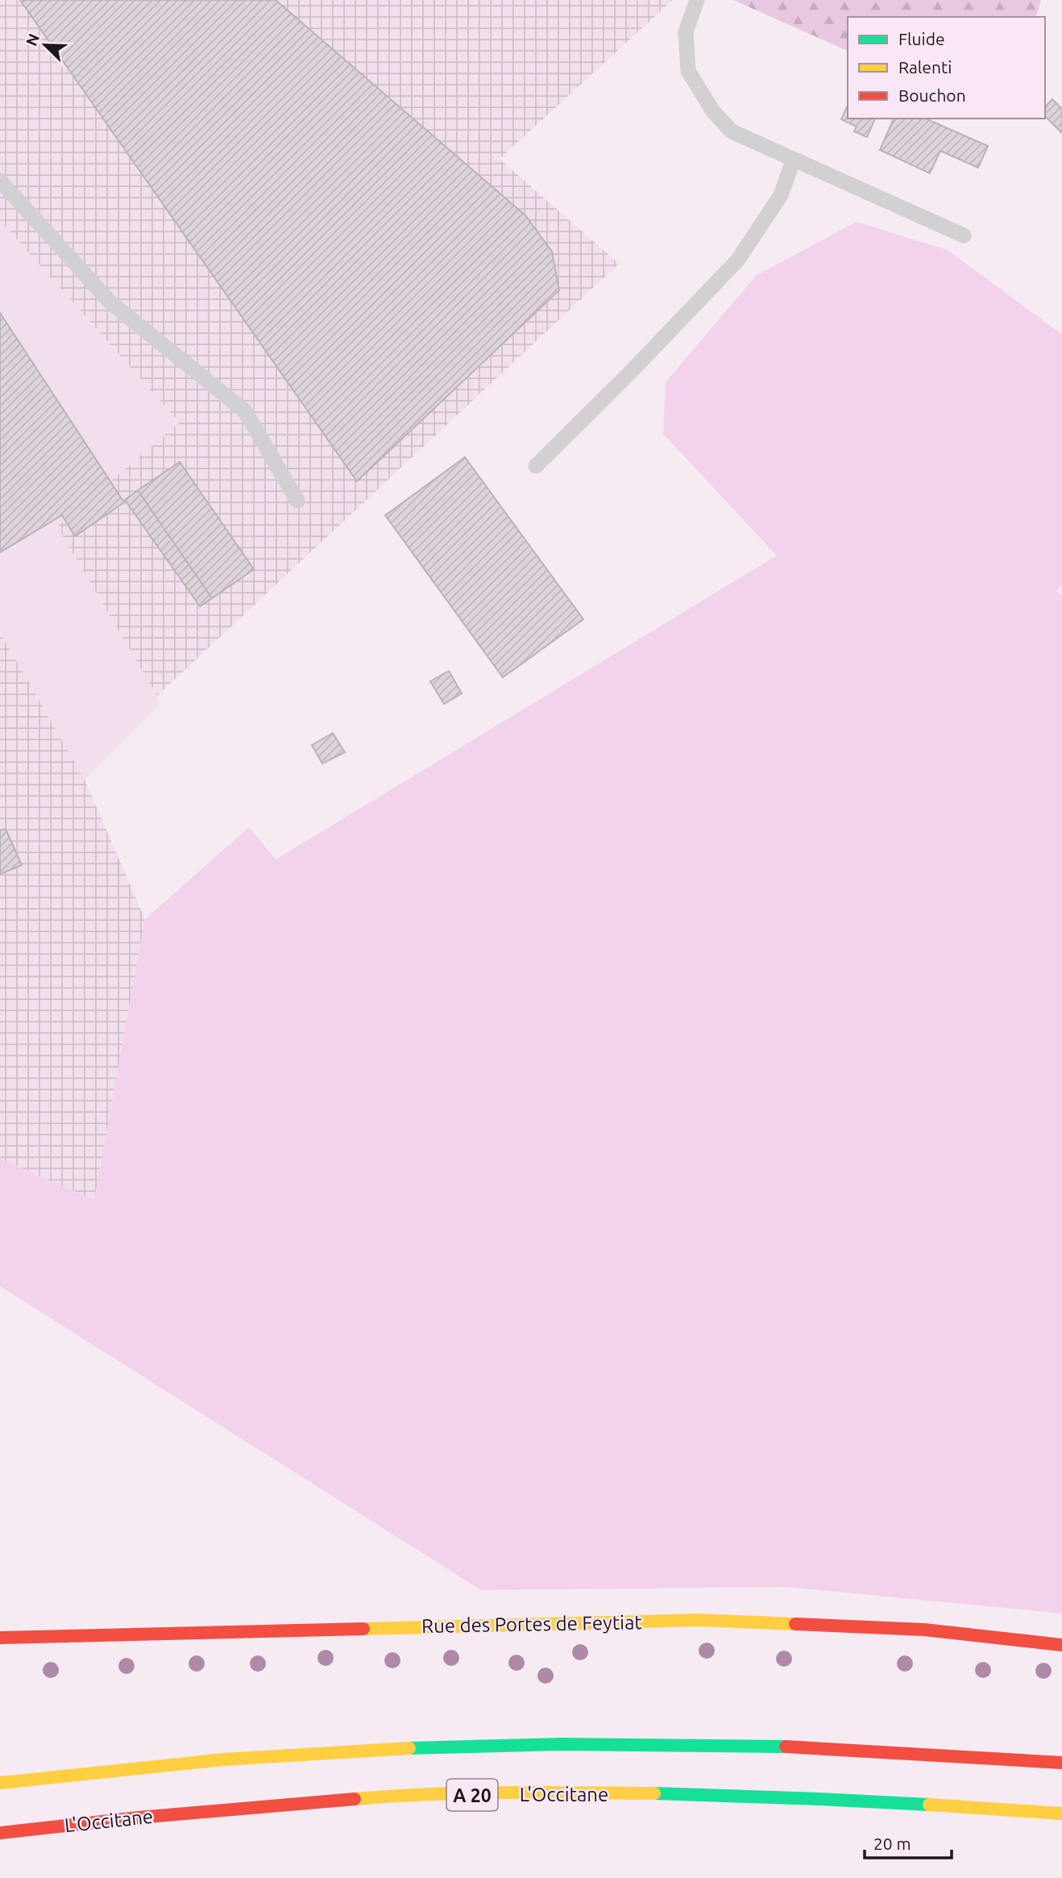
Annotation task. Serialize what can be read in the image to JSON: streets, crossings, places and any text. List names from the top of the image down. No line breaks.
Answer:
{"streets":{"main road":["Rue des Portes de Feytiat","L'Occitane","A 20"]},"legend":["Fluide","Ralenti","Bouchon"],"scale_bar":"20 m","north":"top left"}
